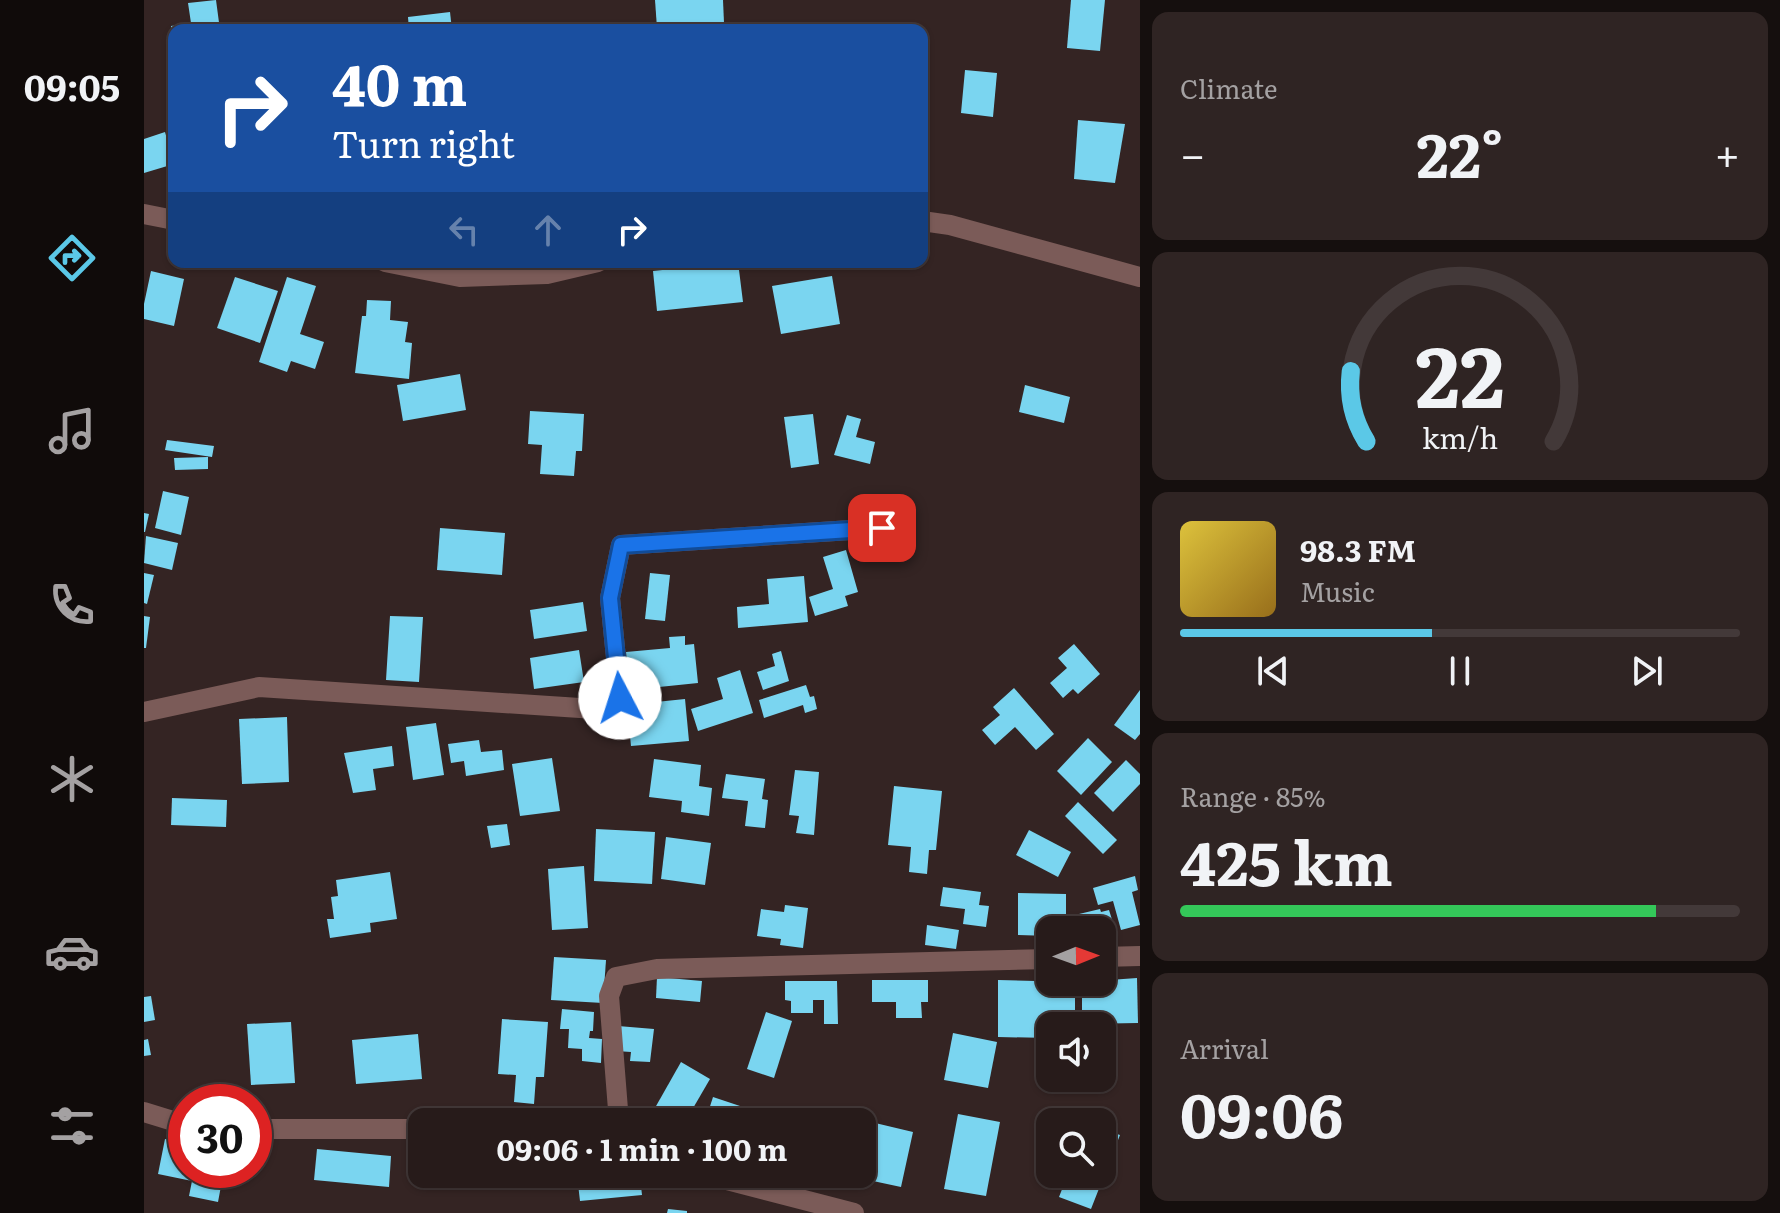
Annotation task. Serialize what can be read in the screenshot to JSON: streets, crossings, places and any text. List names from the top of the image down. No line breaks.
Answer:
{"north":"right","page":{"tabs":"09:05","tile":["Climate",["Range · 85%","425 km"],["Arrival","09:06"]],"turn":["40 m","Turn right"],"heat":["−","22°","+"],"song":["98.3 FM","Music"],"limit":"30","trip":"09:06 · 1 min · 100 m","gauge":["22","km/h"]}}
